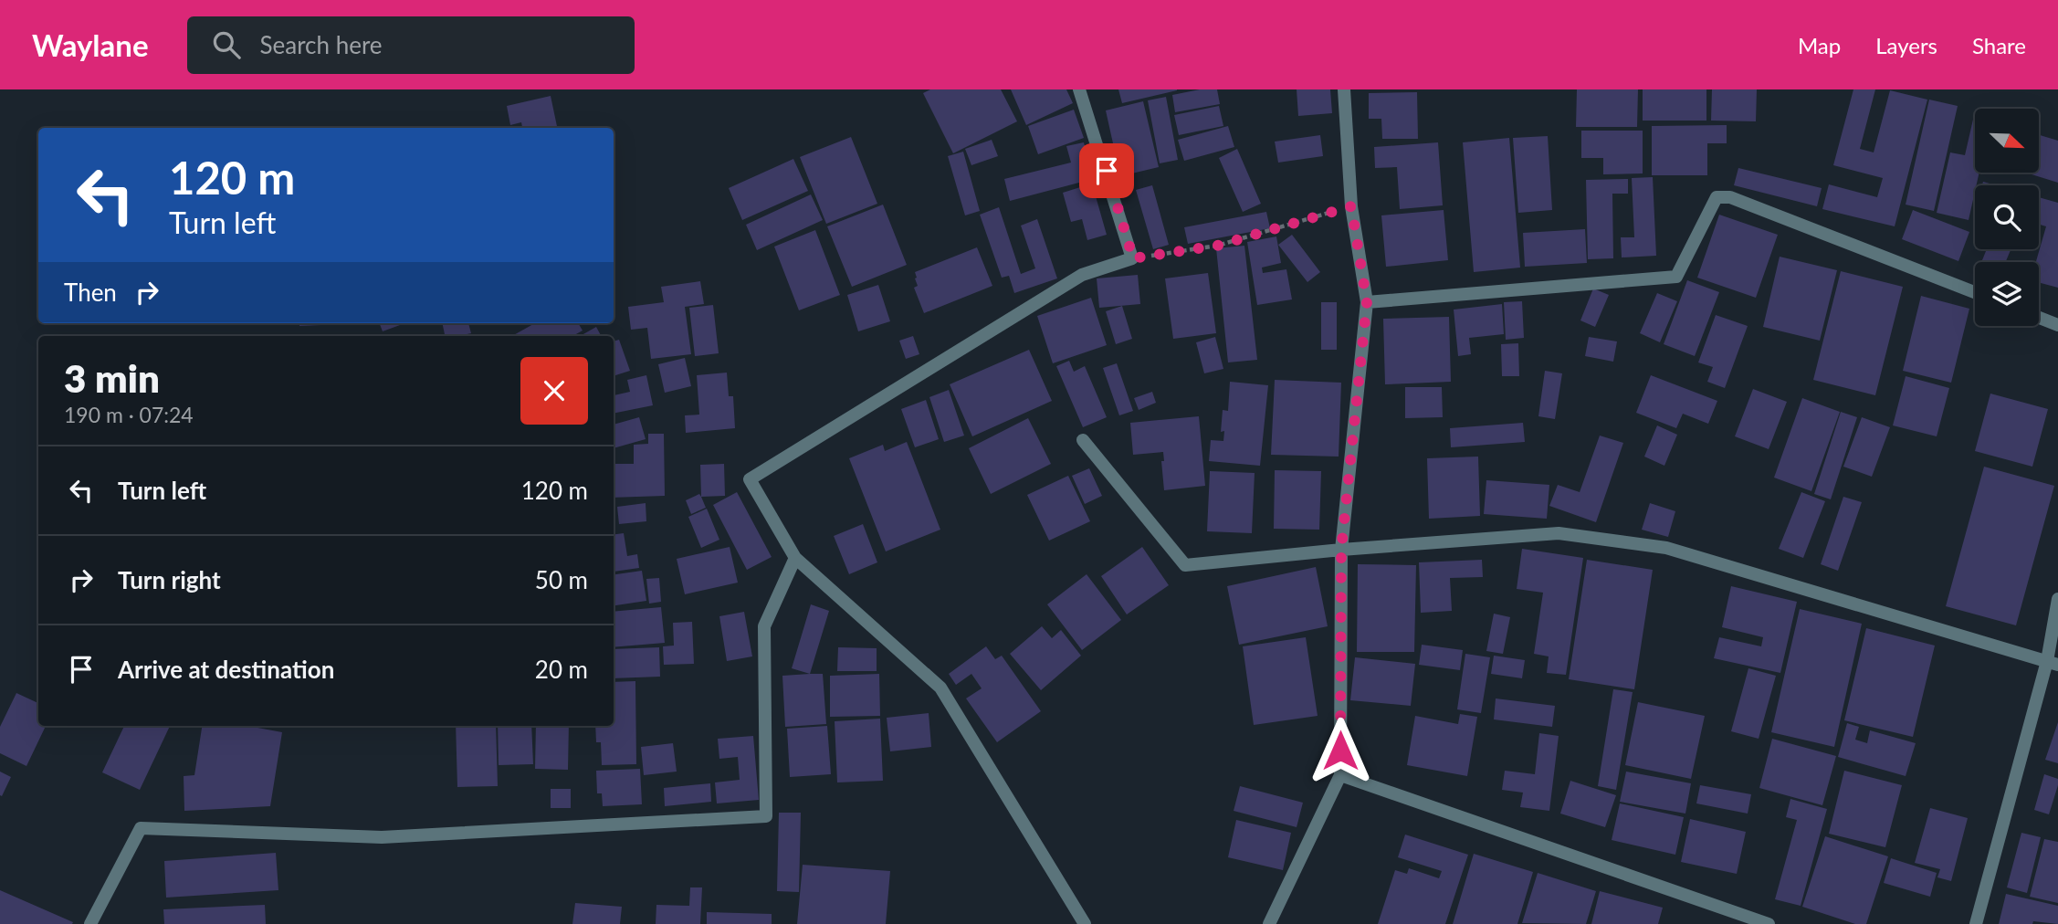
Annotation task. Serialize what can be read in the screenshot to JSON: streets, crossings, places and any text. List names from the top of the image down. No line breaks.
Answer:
{"north":"bottom right","page":{"header":"Waylane","search":"Search here","nav":["Map","Layers","Share"],"turn":["120 m","Turn left"],"then":"Then","heading":["3 min","190 m · 07:24"],"list":[{"name":"Turn left","value":"120 m"},{"name":"Turn right","value":"50 m"},{"name":"Arrive at destination","value":"20 m"}]}}
